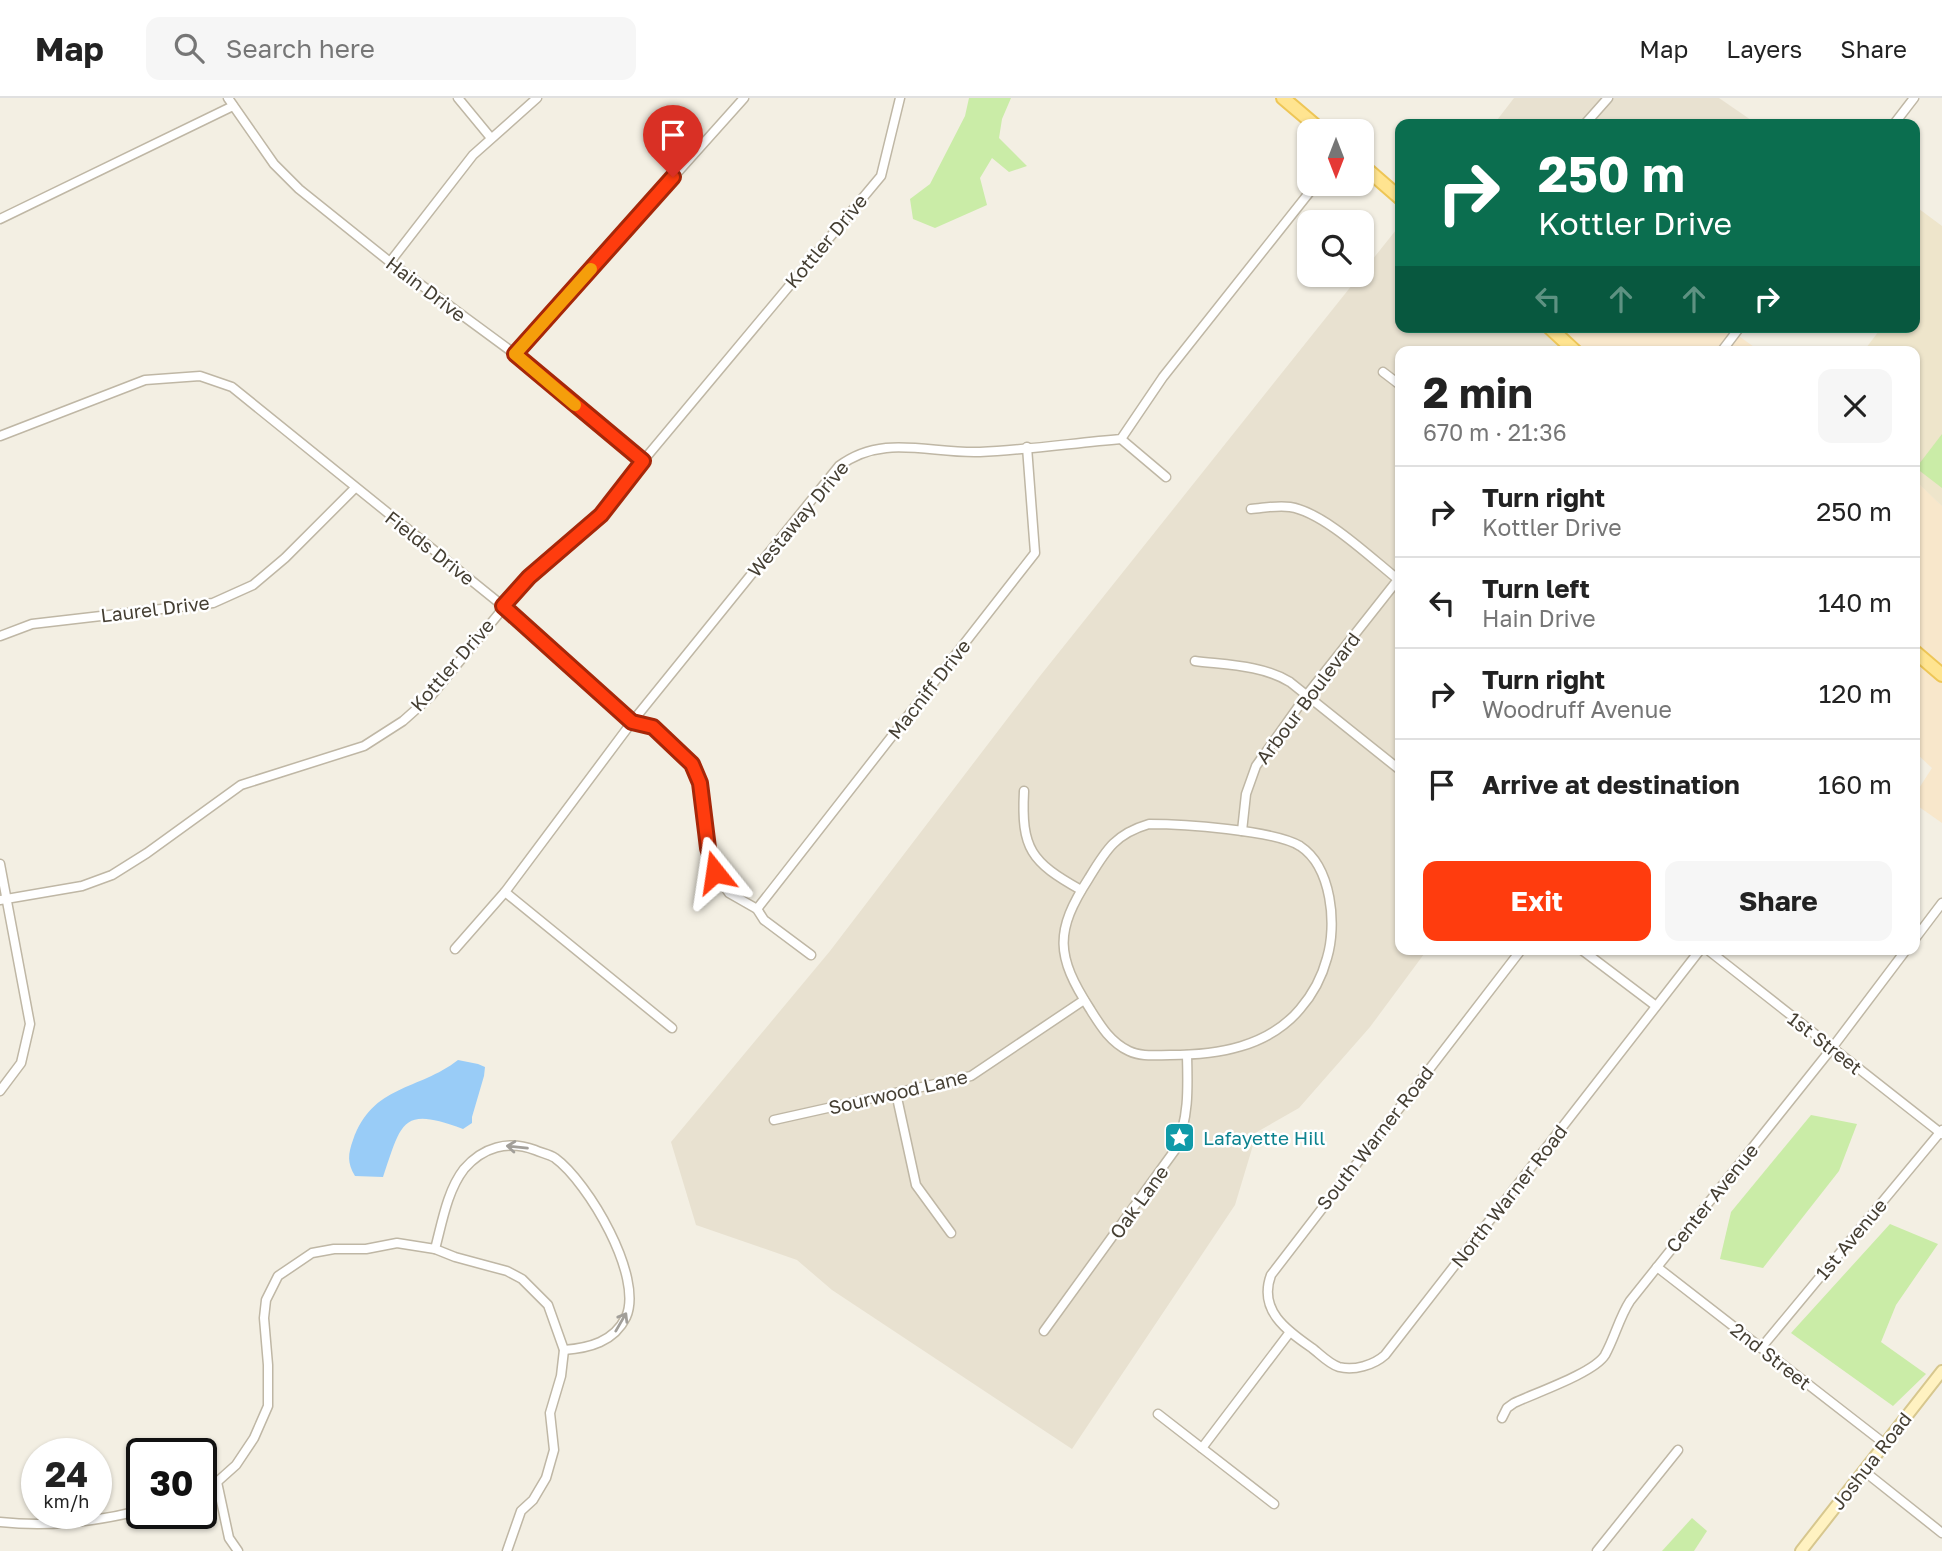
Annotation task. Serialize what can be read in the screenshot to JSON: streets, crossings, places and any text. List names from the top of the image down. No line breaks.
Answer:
{"streets":{"main road":["Joshua Road"],"street":["Kottler Drive","Hain Drive","Westaway Drive","Fields Drive","Laurel Drive","Macniff Drive","Arbour Boulevard","1st Street","Sourwood Lane","South Warner Road","North Warner Road","Center Avenue","Oak Lane","1st Avenue","2nd Street"]},"crossings":[["Kottler Drive","Hain Drive"],["Kottler Drive","Fields Drive"],["Westaway Drive","Fields Drive"],["Westaway Drive","Macniff Drive"],["Fields Drive","Laurel Drive"],["Fields Drive","Macniff Drive"],["1st Street","Center Avenue"],["1st Street","1st Avenue"],["South Warner Road","North Warner Road"],["Center Avenue","2nd Street"],["1st Avenue","2nd Street"],["2nd Street","Joshua Road"]],"places":{"place":["Lafayette Hill"]},"north":"bottom","page":{"header":"Map","search":"Search here","nav":["Map","Layers","Share"],"turn":["250 m","Kottler Drive"],"heading":["2 min","670 m · 21:36"],"list":[{"name":"Turn right","note":"Kottler Drive","value":"250 m"},{"name":"Turn left","note":"Hain Drive","value":"140 m"},{"name":"Turn right","note":"Woodruff Avenue","value":"120 m"},{"name":"Arrive at destination","value":"160 m"}],"buttons":["Exit","Share"],"speed":"24 km/h","limit":"30"}}
